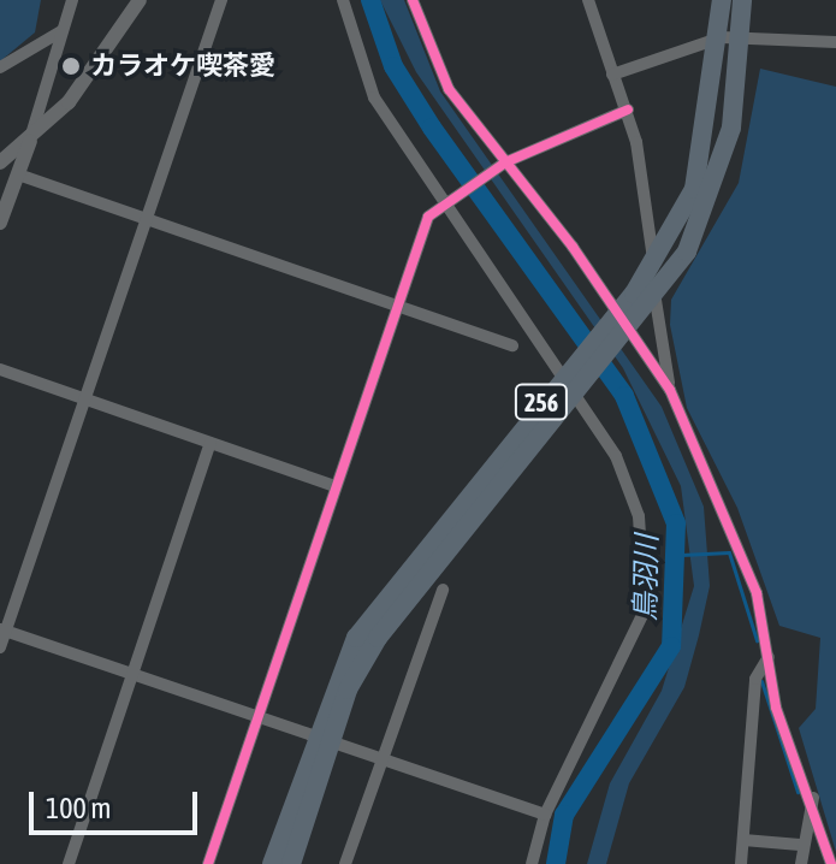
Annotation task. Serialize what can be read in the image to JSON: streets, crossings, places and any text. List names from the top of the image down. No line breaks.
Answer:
{"streets":{"highway":["256"]},"water":["鳥羽川"],"places":["カラオケ喫茶愛"],"scale_bar":"100 m"}
